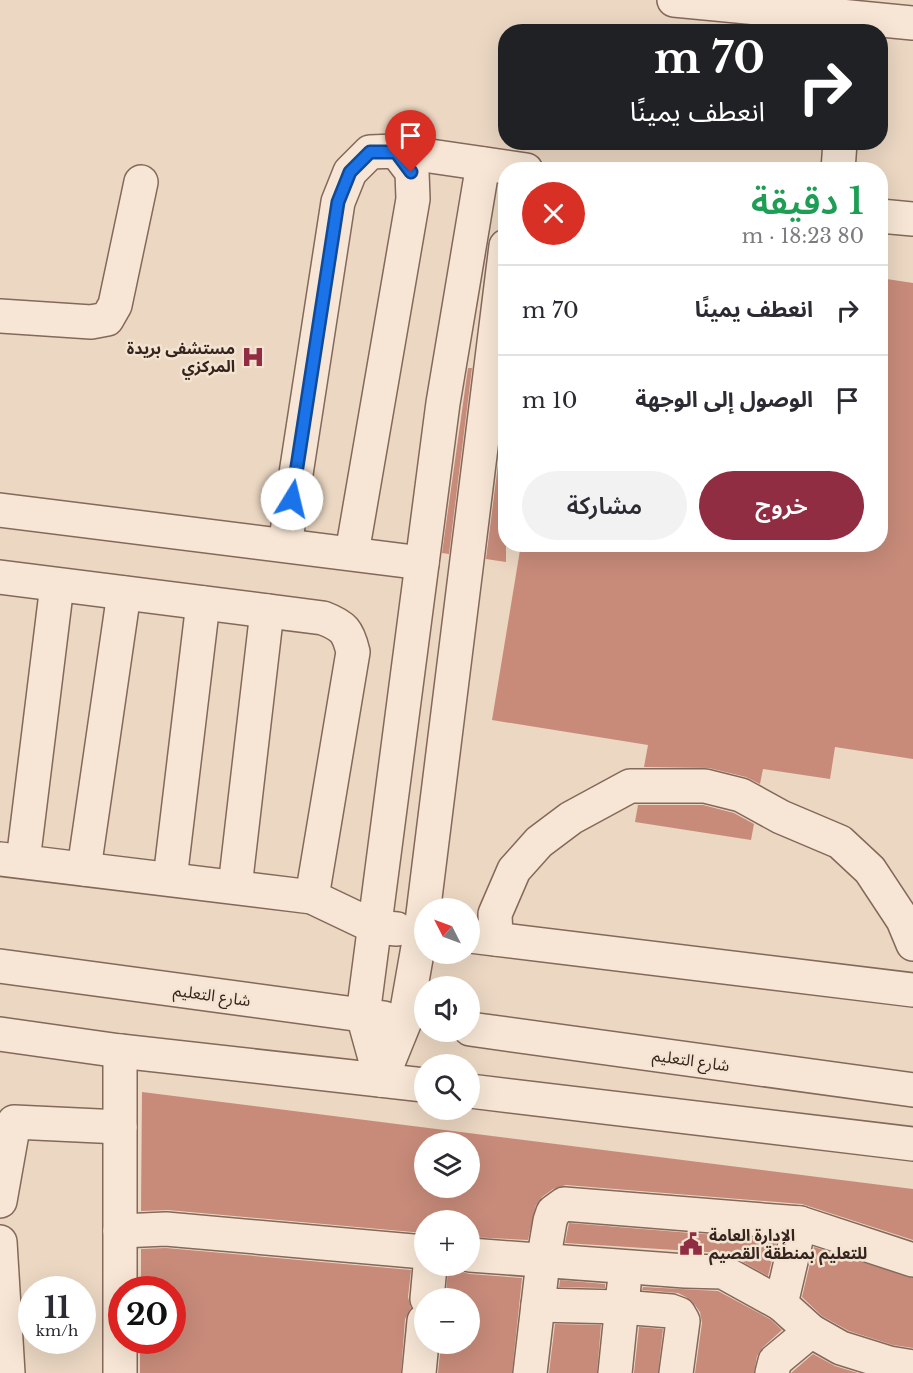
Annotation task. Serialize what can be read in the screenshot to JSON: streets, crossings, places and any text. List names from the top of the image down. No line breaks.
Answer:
{"streets":{"street":["شارع التعليم"]},"places":{"hospital":["مستشفى بريدة المركزي"],"public building":["الإدارة العامة للتعليم بمنطقة القصيم"]},"north":"top left","page":{"turn":["70 m","انعطف يمينًا"],"heading":["1 دقيقة","80 m · 18:23"],"list":[{"name":"انعطف يمينًا","value":"70 m"},{"name":"الوصول إلى الوجهة","value":"10 m"}],"buttons":["خروج","مشاركة"],"map_buttons":["+","−"],"speed":"11 km/h","limit":"20"}}
